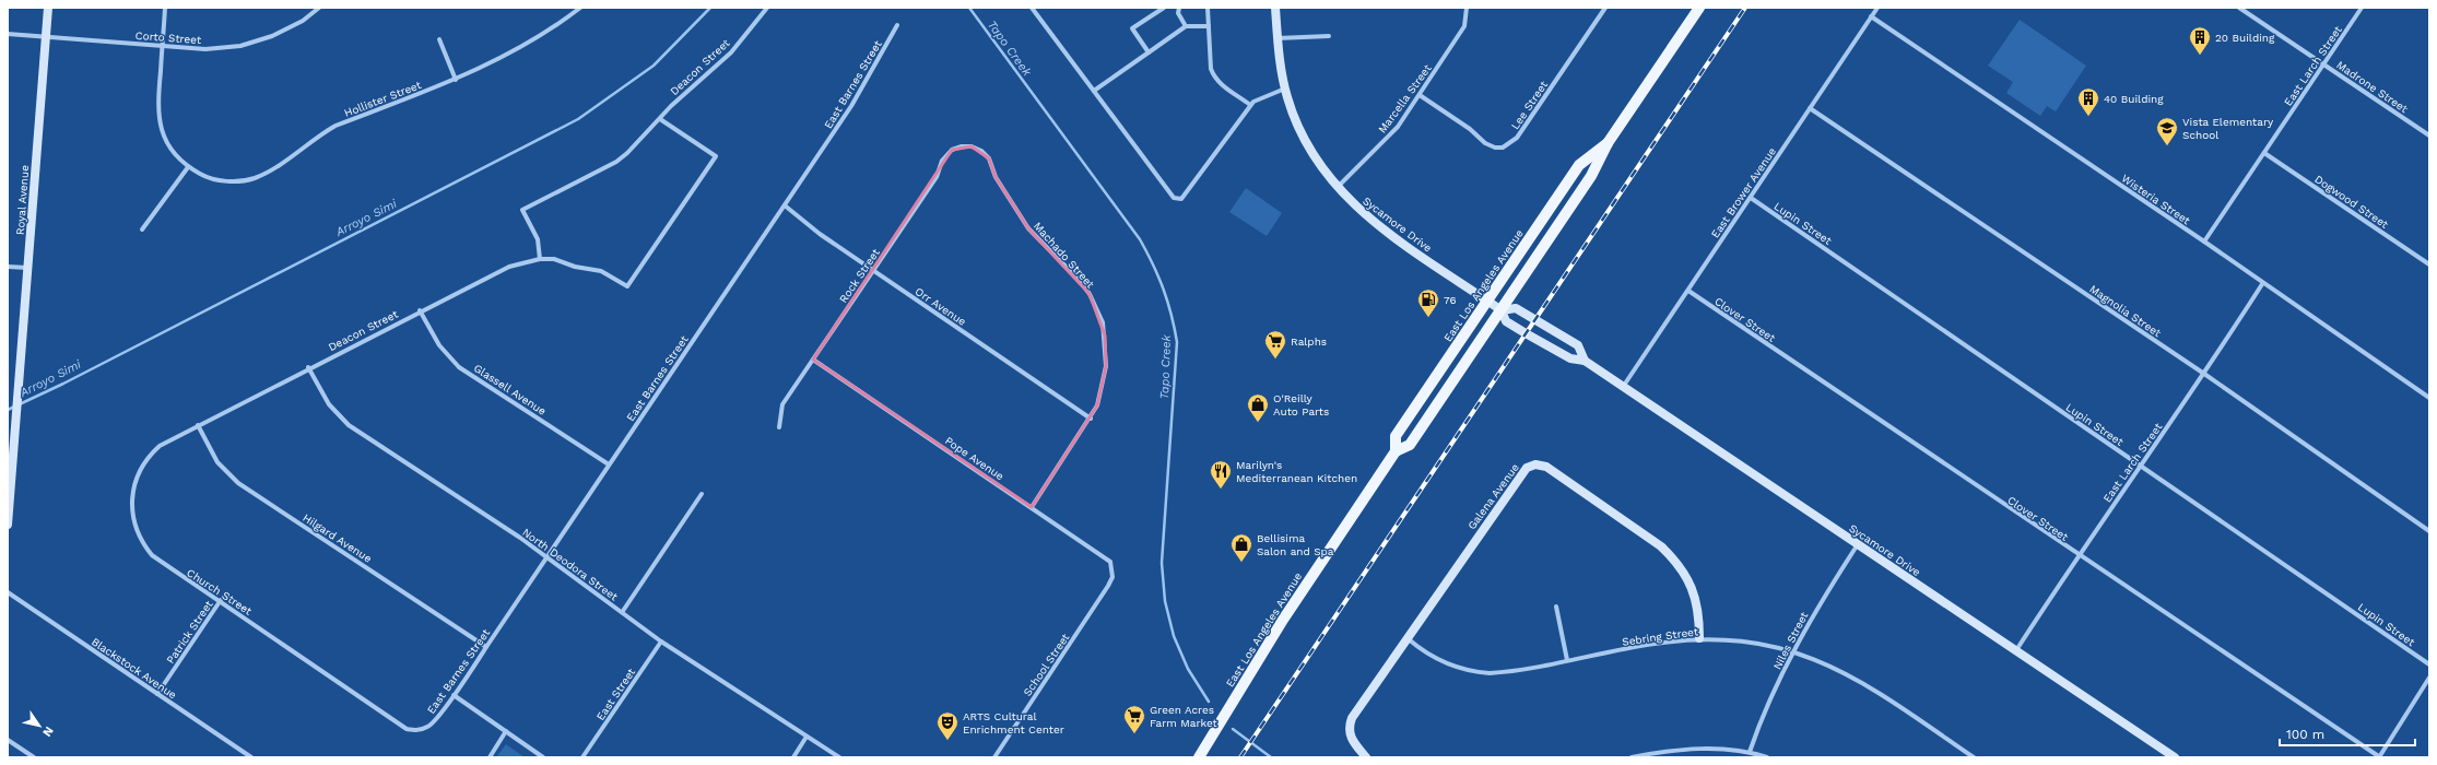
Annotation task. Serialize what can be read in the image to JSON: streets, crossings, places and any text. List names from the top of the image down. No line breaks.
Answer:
{"streets":{"main road":["Royal Avenue","Sycamore Drive","East Los Angeles Avenue","Galena Avenue"],"street":["Corto Street","East Larch Street","Deacon Street","East Barnes Street","Madrone Street","Hollister Street","Marcella Street","Lee Street","East Brower Avenue","Wisteria Street","Dogwood Street","Lupin Street","Machado Street","Rock Street","Orr Avenue","Magnolia Street","Clover Street","Glassell Avenue","Pope Avenue","Hilgard Avenue","North Deodora Street","Church Street","Patrick Street","Sebring Street","Niles Street","School Street","Blackstock Avenue","East Street"]},"crossings":[["Corto Street","Hollister Street"],["Corto Street","Royal Avenue"],["East Larch Street","Madrone Street"],["East Larch Street","Wisteria Street"],["East Larch Street","Dogwood Street"],["East Larch Street","Lupin Street"],["East Larch Street","Sycamore Drive"],["East Larch Street","Magnolia Street"],["East Larch Street","Clover Street"],["Deacon Street","Glassell Avenue"],["Deacon Street","Hilgard Avenue"],["Deacon Street","North Deodora Street"],["Deacon Street","Church Street"],["East Barnes Street","Orr Avenue"],["East Barnes Street","Glassell Avenue"],["East Barnes Street","Hilgard Avenue"],["East Barnes Street","North Deodora Street"],["East Barnes Street","Church Street"],["Marcella Street","Lee Street"],["Marcella Street","Sycamore Drive"],["East Brower Avenue","Wisteria Street"],["East Brower Avenue","Lupin Street"],["East Brower Avenue","Sycamore Drive"],["East Brower Avenue","Magnolia Street"],["East Brower Avenue","Clover Street"],["Sycamore Drive","East Los Angeles Avenue"],["Sycamore Drive","Niles Street"],["Machado Street","Rock Street"],["Machado Street","Orr Avenue"],["Machado Street","Pope Avenue"],["Rock Street","Orr Avenue"],["Rock Street","Pope Avenue"],["Pope Avenue","School Street"],["Galena Avenue","Sebring Street"],["Hilgard Avenue","Church Street"],["North Deodora Street","East Street"],["Church Street","Patrick Street"],["Patrick Street","Blackstock Avenue"],["Sebring Street","Niles Street"]],"water":["Tapo Creek","Arroyo Simi"],"places":{"building":["20 Building","40 Building"],"school or university":["Vista Elementary School"],"fuel station":["76"],"supermarket":["Ralphs","Green Acres Farm Market"],"shop":["O'Reilly Auto Parts","Bellisima Salon and Spa"],"restaurant":["Marilyn's Mediterranean Kitchen"],"theatre":["ARTS Cultural Enrichment Center"]},"scale_bar":"100 m","north":"bottom right"}
